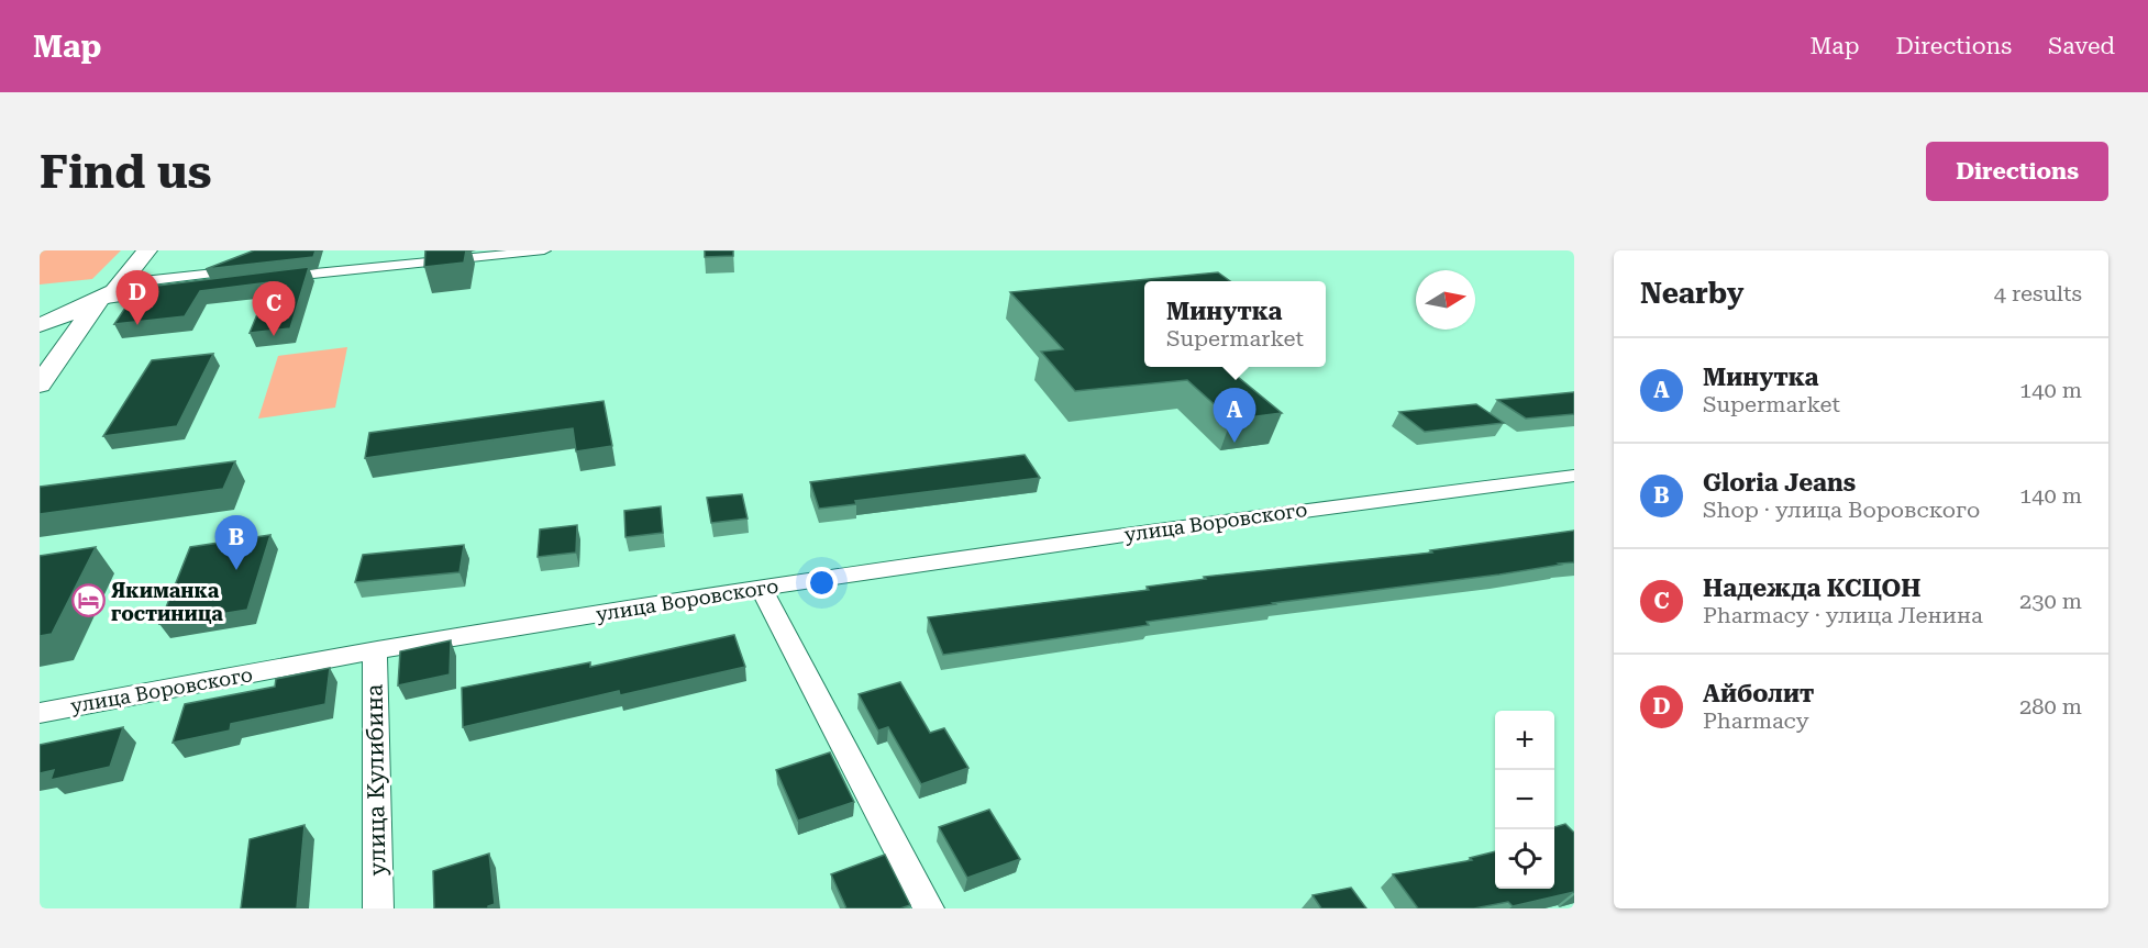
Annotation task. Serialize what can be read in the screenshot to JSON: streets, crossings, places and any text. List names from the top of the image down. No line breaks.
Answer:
{"streets":{"street":["улица Воровского","улица Кулибина"]},"crossings":[["улица Воровского","улица Кулибина"]],"places":{"hotel":["Якиманка гостиница"]},"north":"right","page":{"header":"Map","nav":["Map","Directions","Saved"],"buttons":"Directions","title":"Find us","heading":["Nearby","4 results"],"pins":["D","C","A","B"],"popup":["Минутка","Supermarket"],"list":[{"mark":"A","name":"Минутка","note":"Supermarket","value":"140 m"},{"mark":"B","name":"Gloria Jeans","note":"Shop · улица Воровского","value":"140 m"},{"mark":"C","name":"Надежда КСЦОН","note":"Pharmacy · улица Ленина","value":"230 m"},{"mark":"D","name":"Айболит","note":"Pharmacy","value":"280 m"}],"map_buttons":["+","−"]}}
